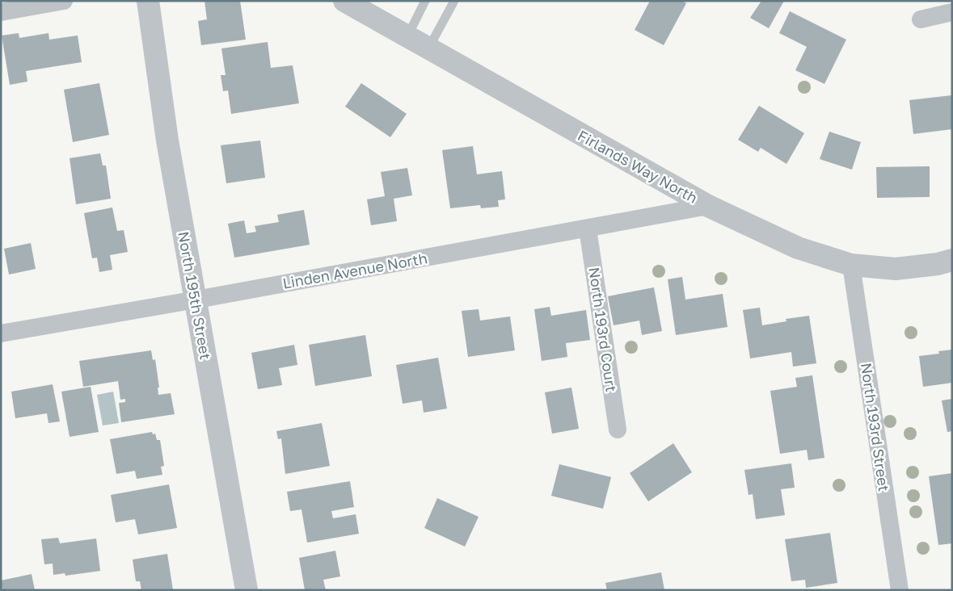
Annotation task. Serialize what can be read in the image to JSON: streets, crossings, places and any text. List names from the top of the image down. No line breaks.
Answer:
{"streets":{"street":["Firlands Way North","Linden Avenue North","North 195th Street","North 193rd Court","North 193rd Street"]},"crossings":[["Firlands Way North","Linden Avenue North"],["Firlands Way North","North 193rd Street"],["Linden Avenue North","North 195th Street"],["Linden Avenue North","North 193rd Court"]]}
